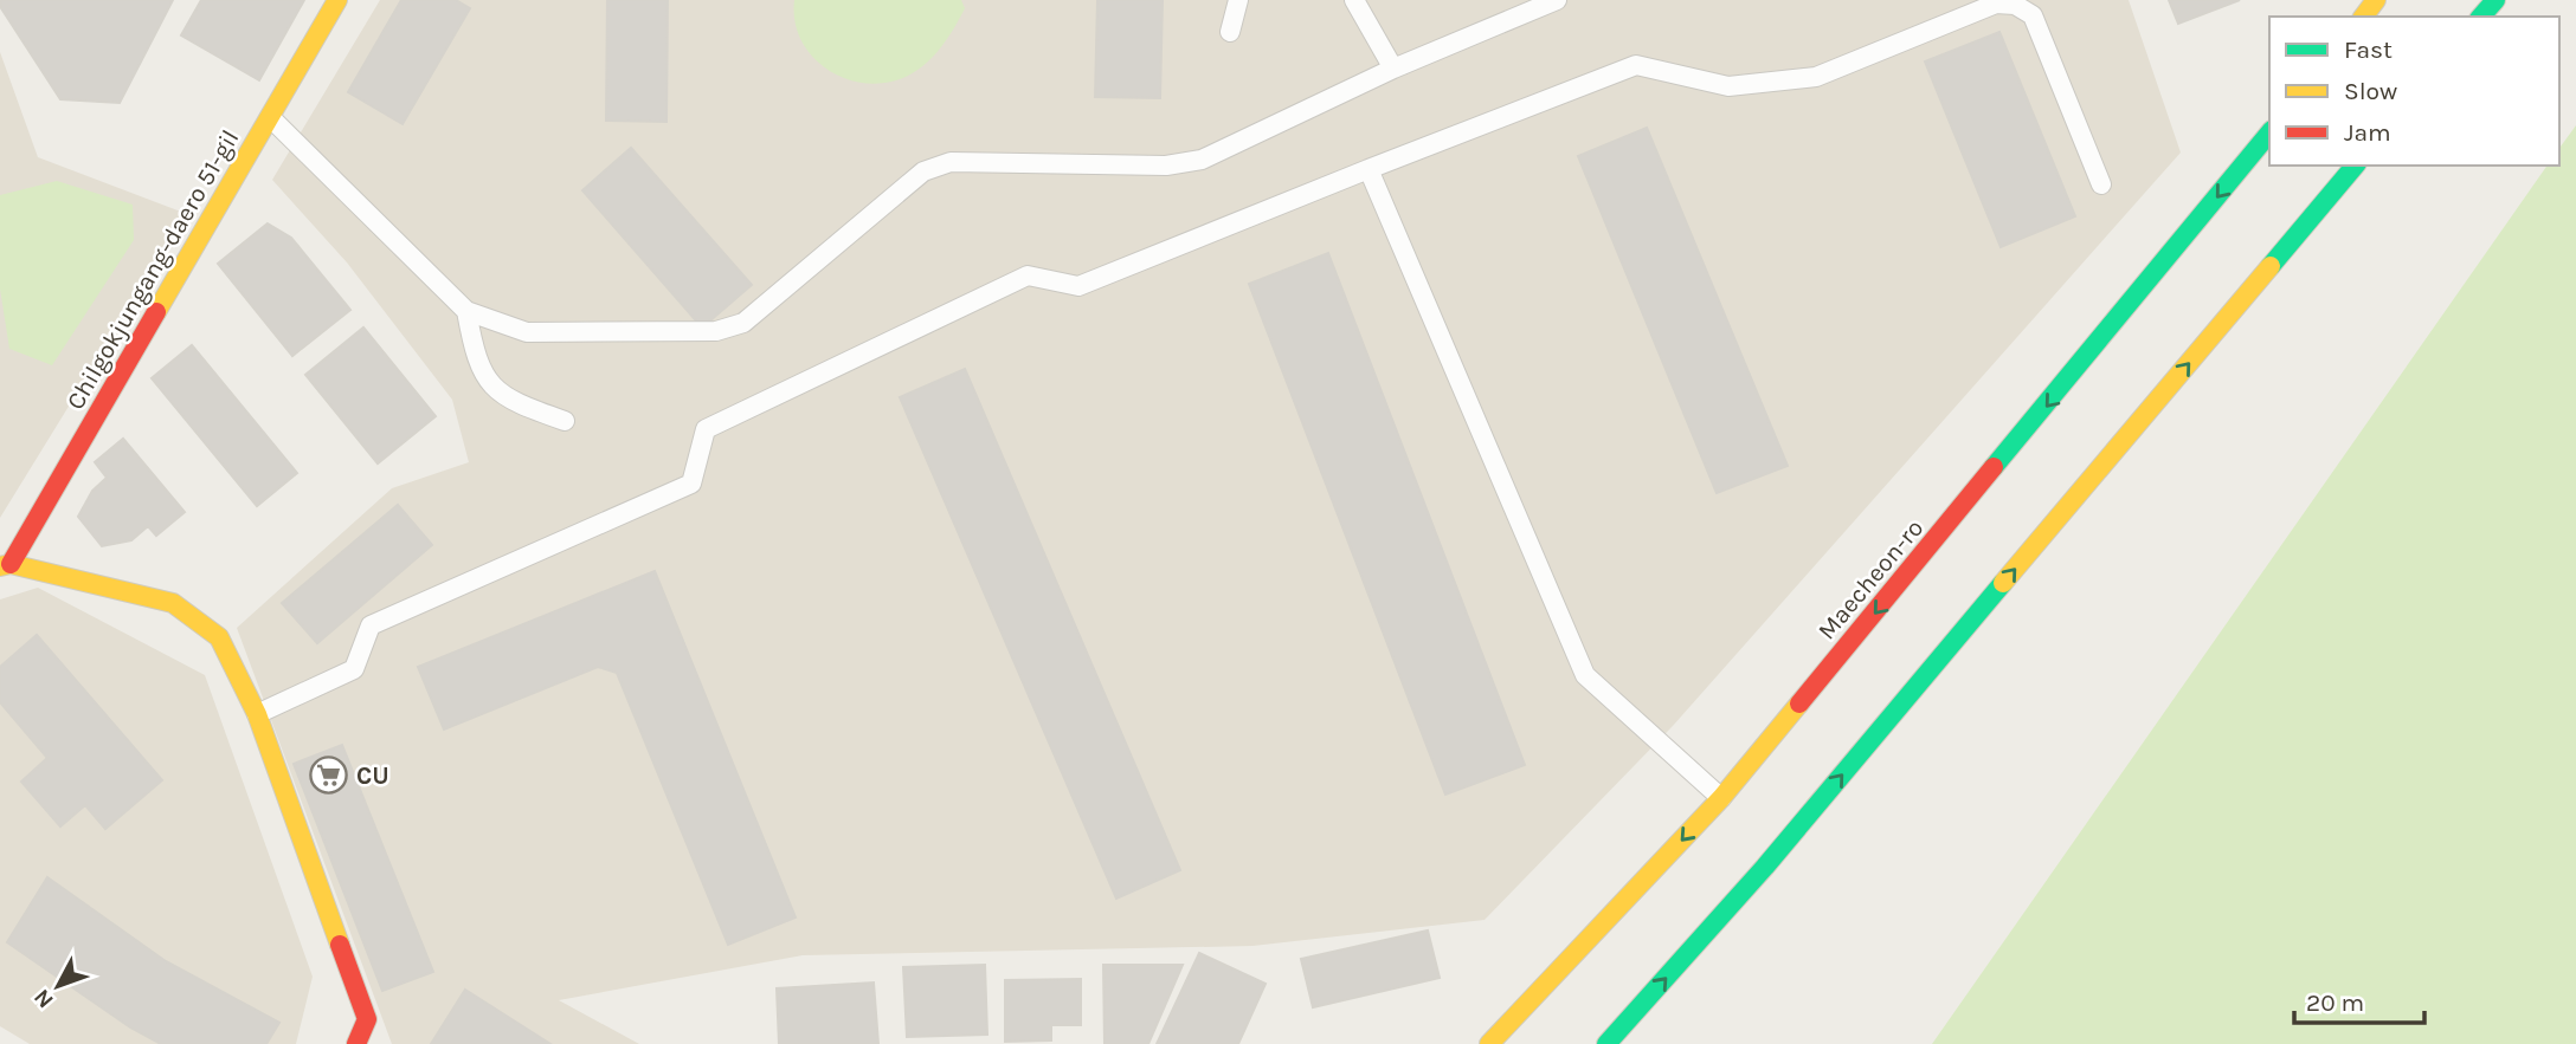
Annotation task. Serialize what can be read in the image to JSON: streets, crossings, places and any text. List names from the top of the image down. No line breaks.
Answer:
{"streets":{"main road":["Chilgokjungang-daero 51-gil","Maecheon-ro"]},"places":{"supermarket":["CU"]},"legend":["Fast","Slow","Jam"],"scale_bar":"20 m","north":"bottom left"}
